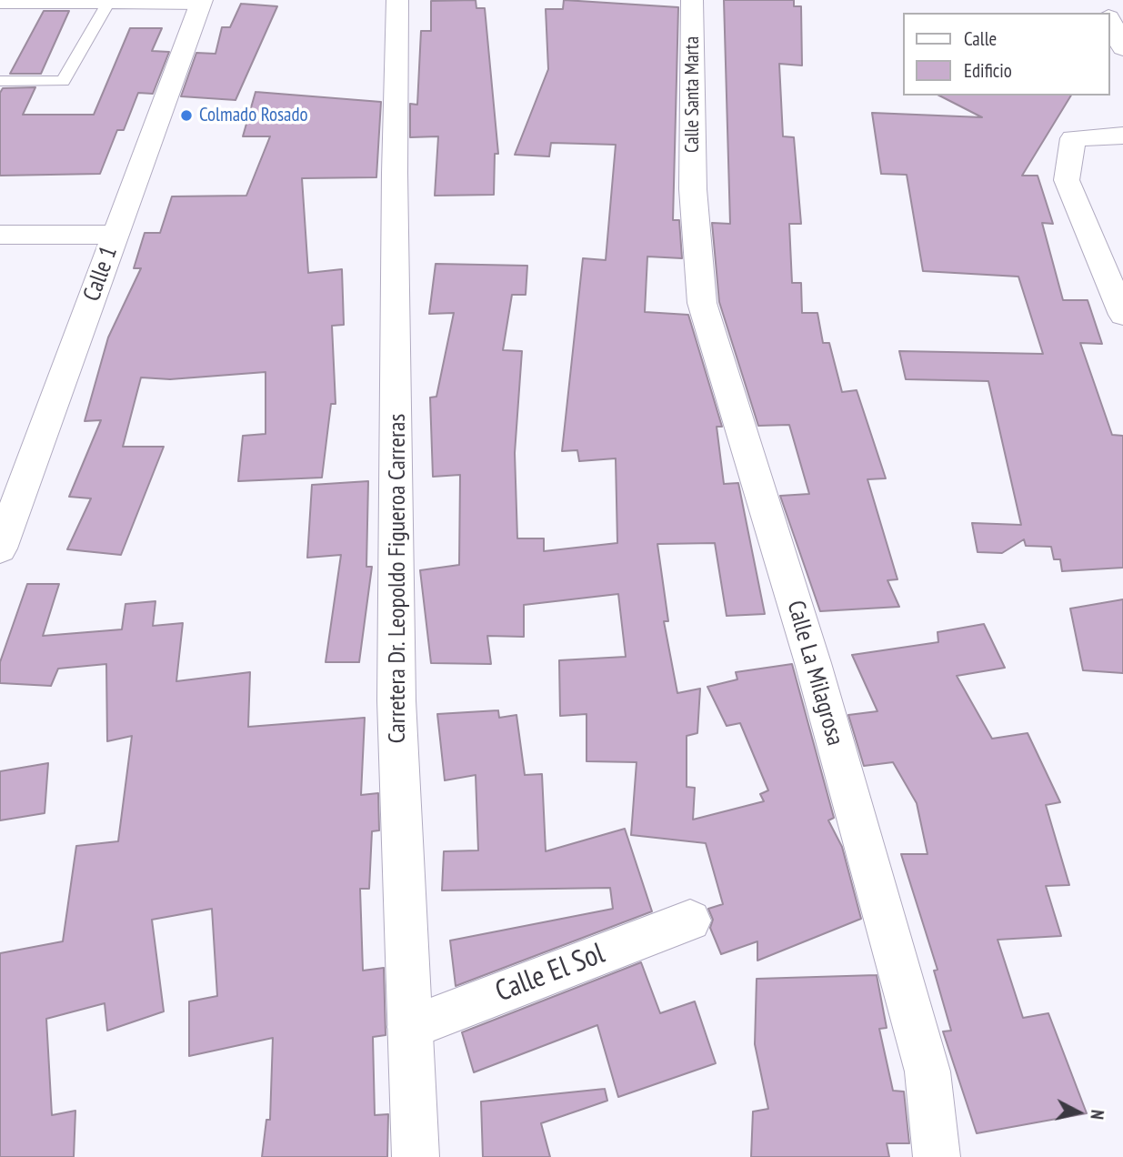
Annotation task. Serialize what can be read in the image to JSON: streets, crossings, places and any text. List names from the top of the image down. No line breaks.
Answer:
{"streets":{"street":["Calle Santa Marta","Calle 1","Carretera Dr. Leopoldo Figueroa Carreras","Calle La Milagrosa","Calle El Sol"]},"crossings":[["Calle Santa Marta","Calle La Milagrosa"],["Carretera Dr. Leopoldo Figueroa Carreras","Calle El Sol"]],"places":["Colmado Rosado"],"legend":["Calle","Edificio"],"north":"right"}
